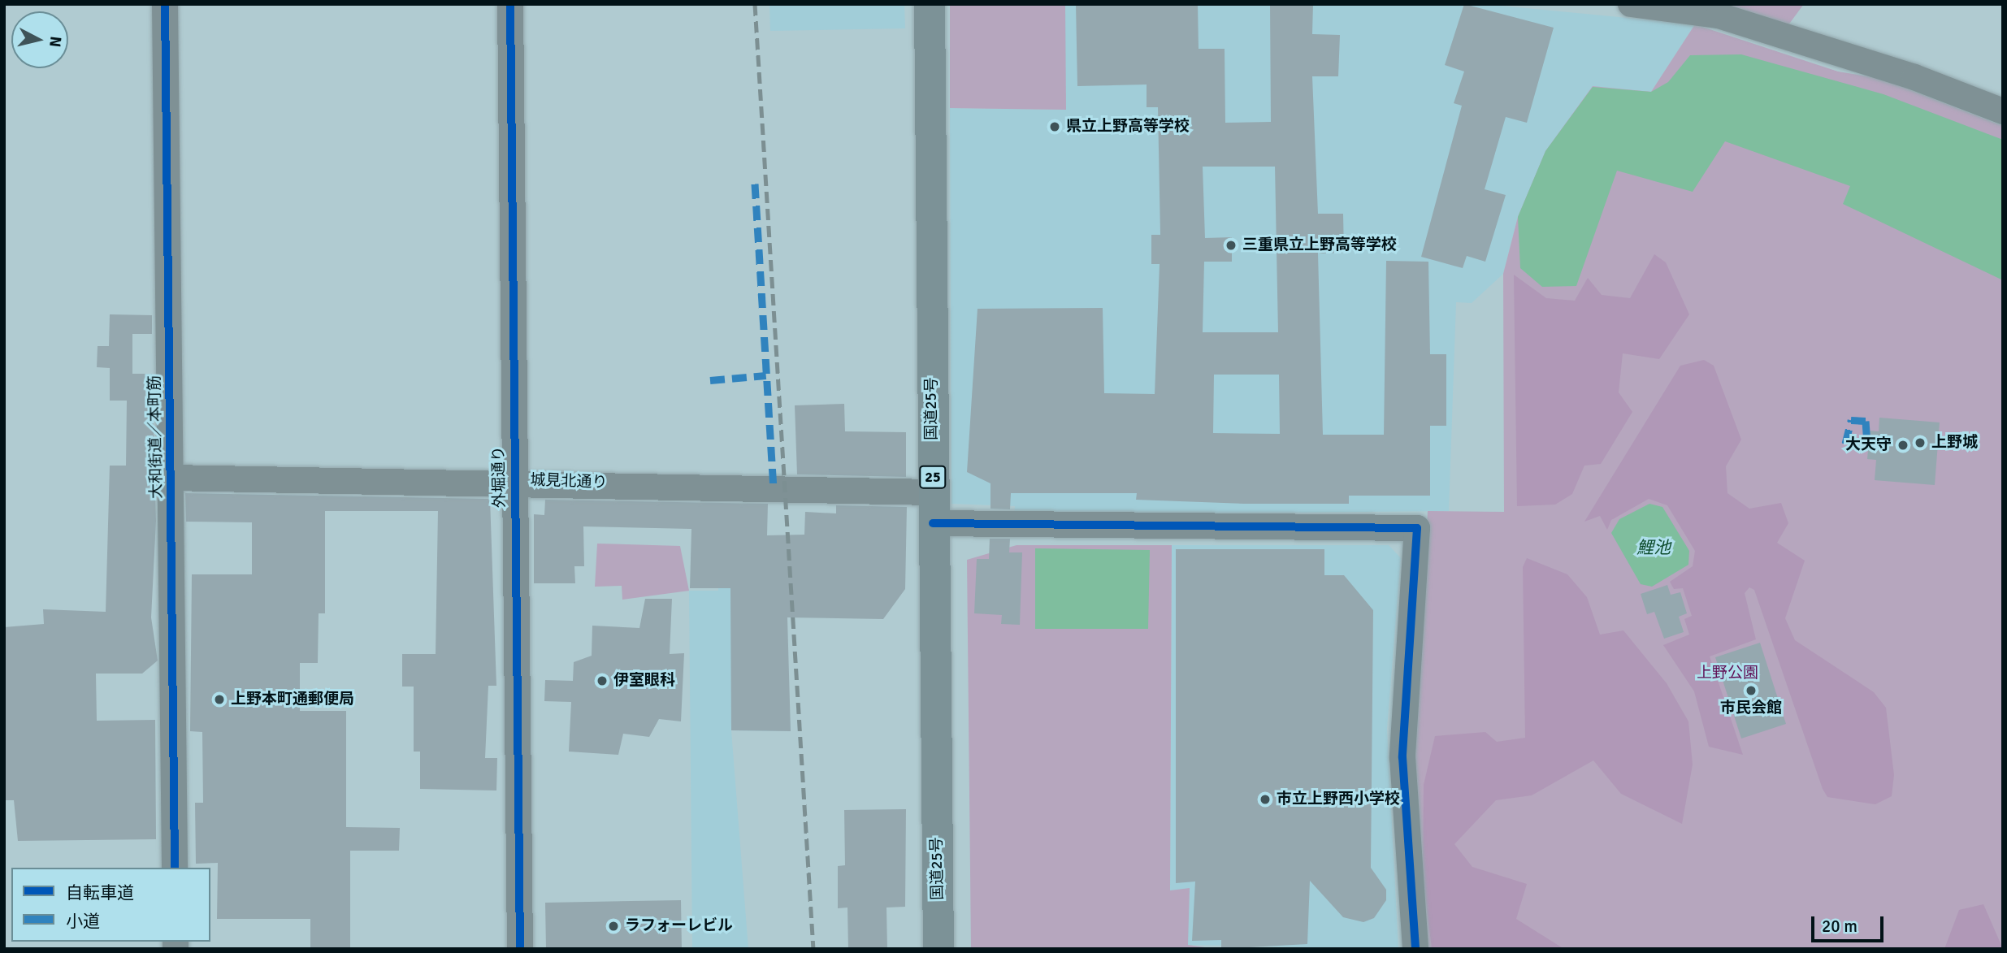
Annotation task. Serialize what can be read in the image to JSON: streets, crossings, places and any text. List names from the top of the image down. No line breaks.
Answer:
{"streets":{"highway":["国道25号","25"],"street":["大和街道／本町筋","外堀通り","城見北通り"]},"crossings":[["国道25号","城見北通り"],["大和街道／本町筋","城見北通り"],["外堀通り","城見北通り"]],"water":["鯉池"],"parks":["上野公園"],"places":["県立上野高等学校","三重県立上野高等学校","上野城","大天守","伊室眼科","市民会館","上野本町通郵便局","市立上野西小学校","ラフォーレビル"],"legend":["自転車道","小道"],"scale_bar":"20 m","north":"right"}
